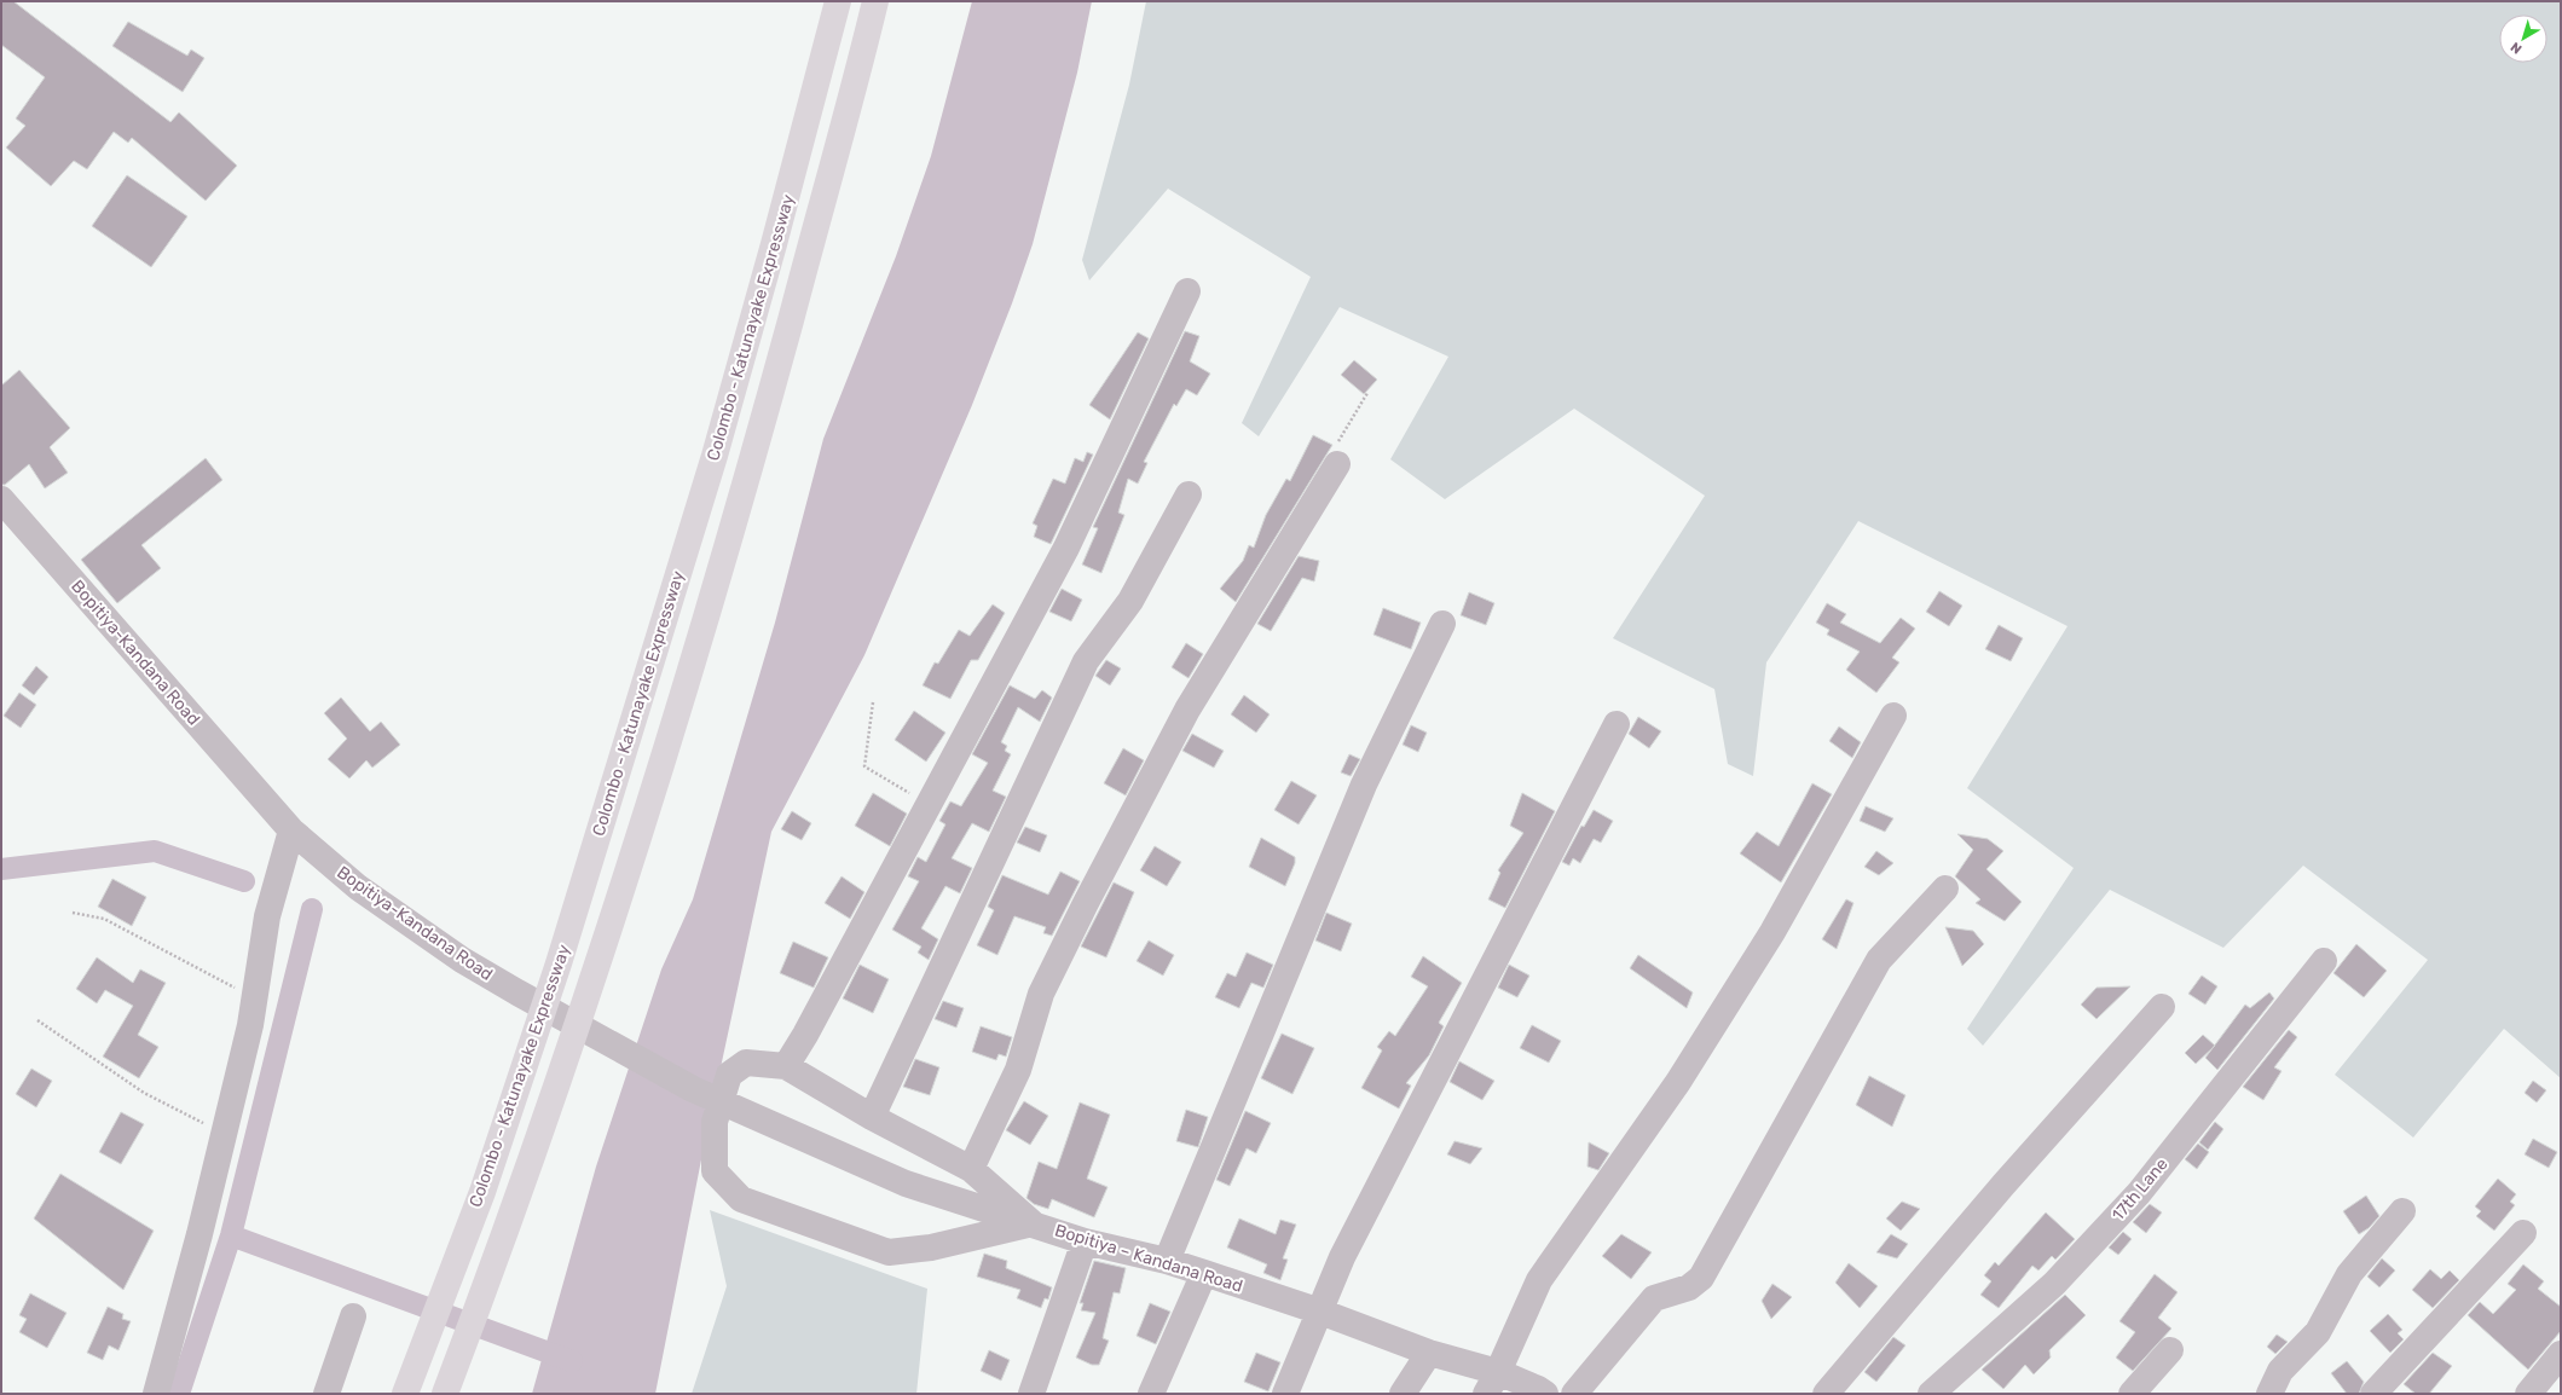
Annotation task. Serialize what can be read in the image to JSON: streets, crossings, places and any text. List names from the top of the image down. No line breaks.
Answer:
{"streets":{"highway":["Colombo - Katunayake Expressway"],"street":["Bopitiya-Kandana Road","17th Lane","Bopitiya – Kandana Road"]},"crossings":[["Bopitiya-Kandana Road","Bopitiya – Kandana Road"]],"north":"bottom left"}
